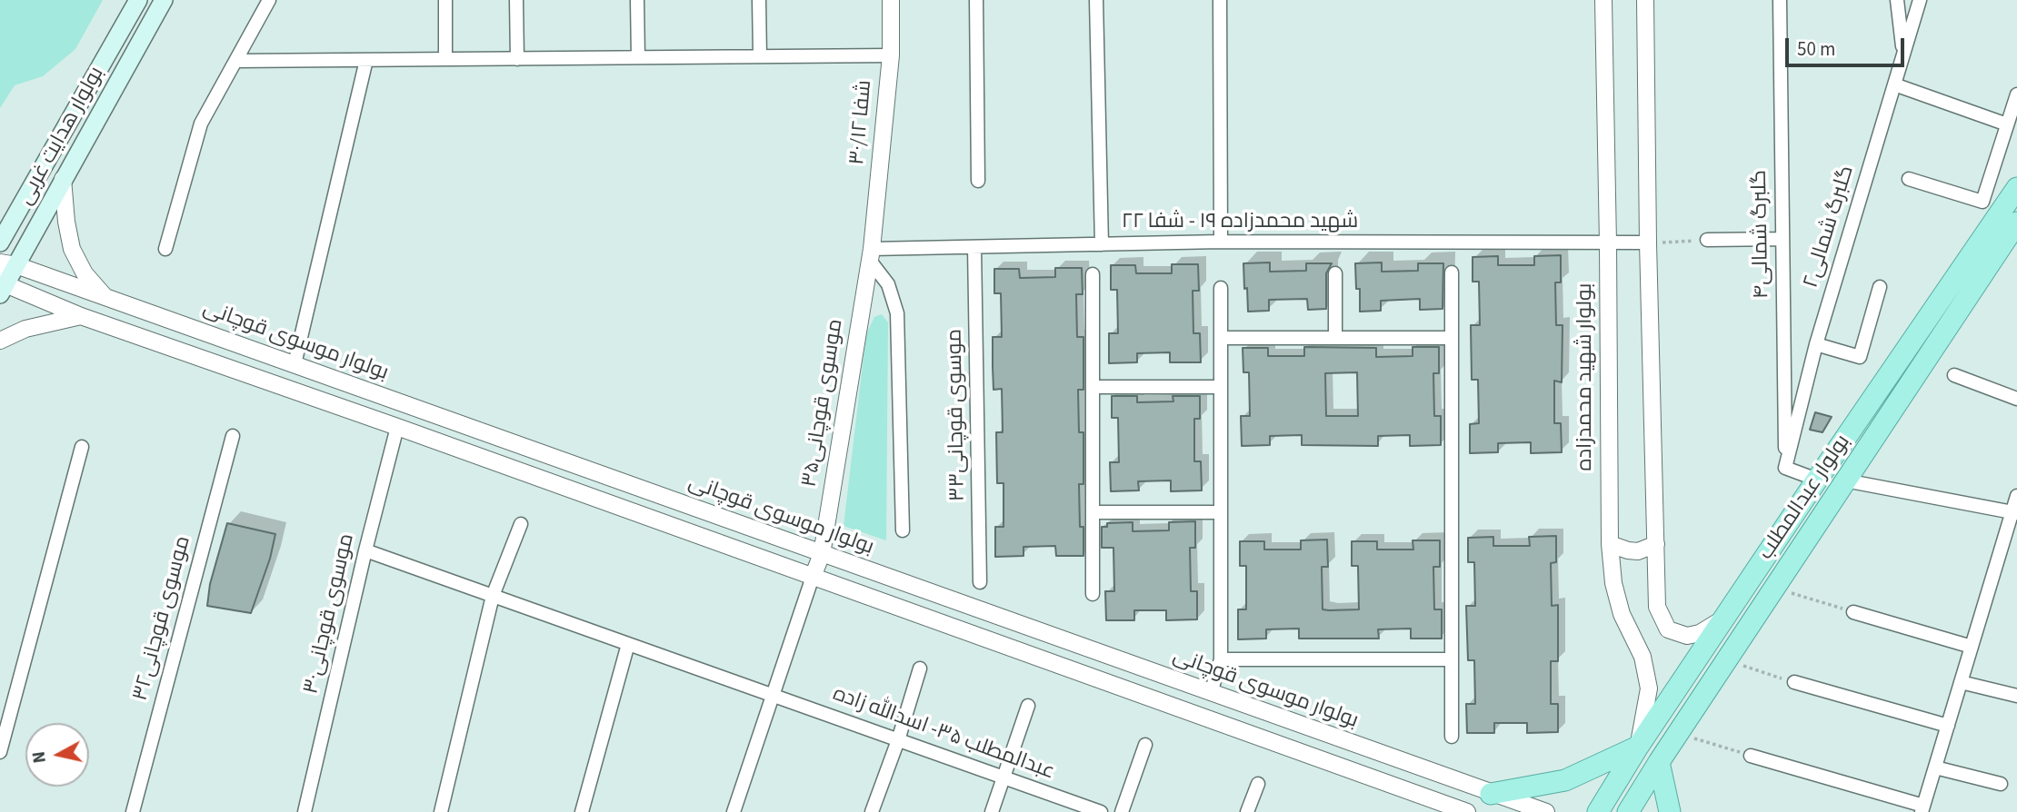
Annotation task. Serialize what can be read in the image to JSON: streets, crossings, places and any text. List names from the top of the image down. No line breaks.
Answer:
{"streets":{"main road":["بولوار هدایت غربی","بولوار عبدالمطلب"],"street":["شفا ۳۰/۱۲","شهید محمدزاده ۱۹ - شفا ۲۲","گلبرگ شمالی۲","گلبرگ شمالی۴","بولوار موسوی قوچانی","بولوار شهید محمدزاده","موسوی قوچانی۳۵","موسوی قوچانی۳۳","موسوی قوچانی۳۰","موسوی قوچانی۳۲","عبدالمطلب ۳۵- اسدالله زاده"]},"crossings":[["شفا ۳۰/۱۲","شهید محمدزاده ۱۹ - شفا ۲۲"],["شفا ۳۰/۱۲","موسوی قوچانی۳۵"],["بولوار هدایت غربی","بولوار موسوی قوچانی"],["شهید محمدزاده ۱۹ - شفا ۲۲","بولوار شهید محمدزاده"],["شهید محمدزاده ۱۹ - شفا ۲۲","موسوی قوچانی۳۵"],["شهید محمدزاده ۱۹ - شفا ۲۲","موسوی قوچانی۳۳"],["گلبرگ شمالی۲","گلبرگ شمالی۴"],["بولوار موسوی قوچانی","موسوی قوچانی۳۵"],["بولوار شهید محمدزاده","بولوار عبدالمطلب"],["موسوی قوچانی۳۰","عبدالمطلب ۳۵- اسدالله زاده"]],"scale_bar":"50 m","north":"left"}
